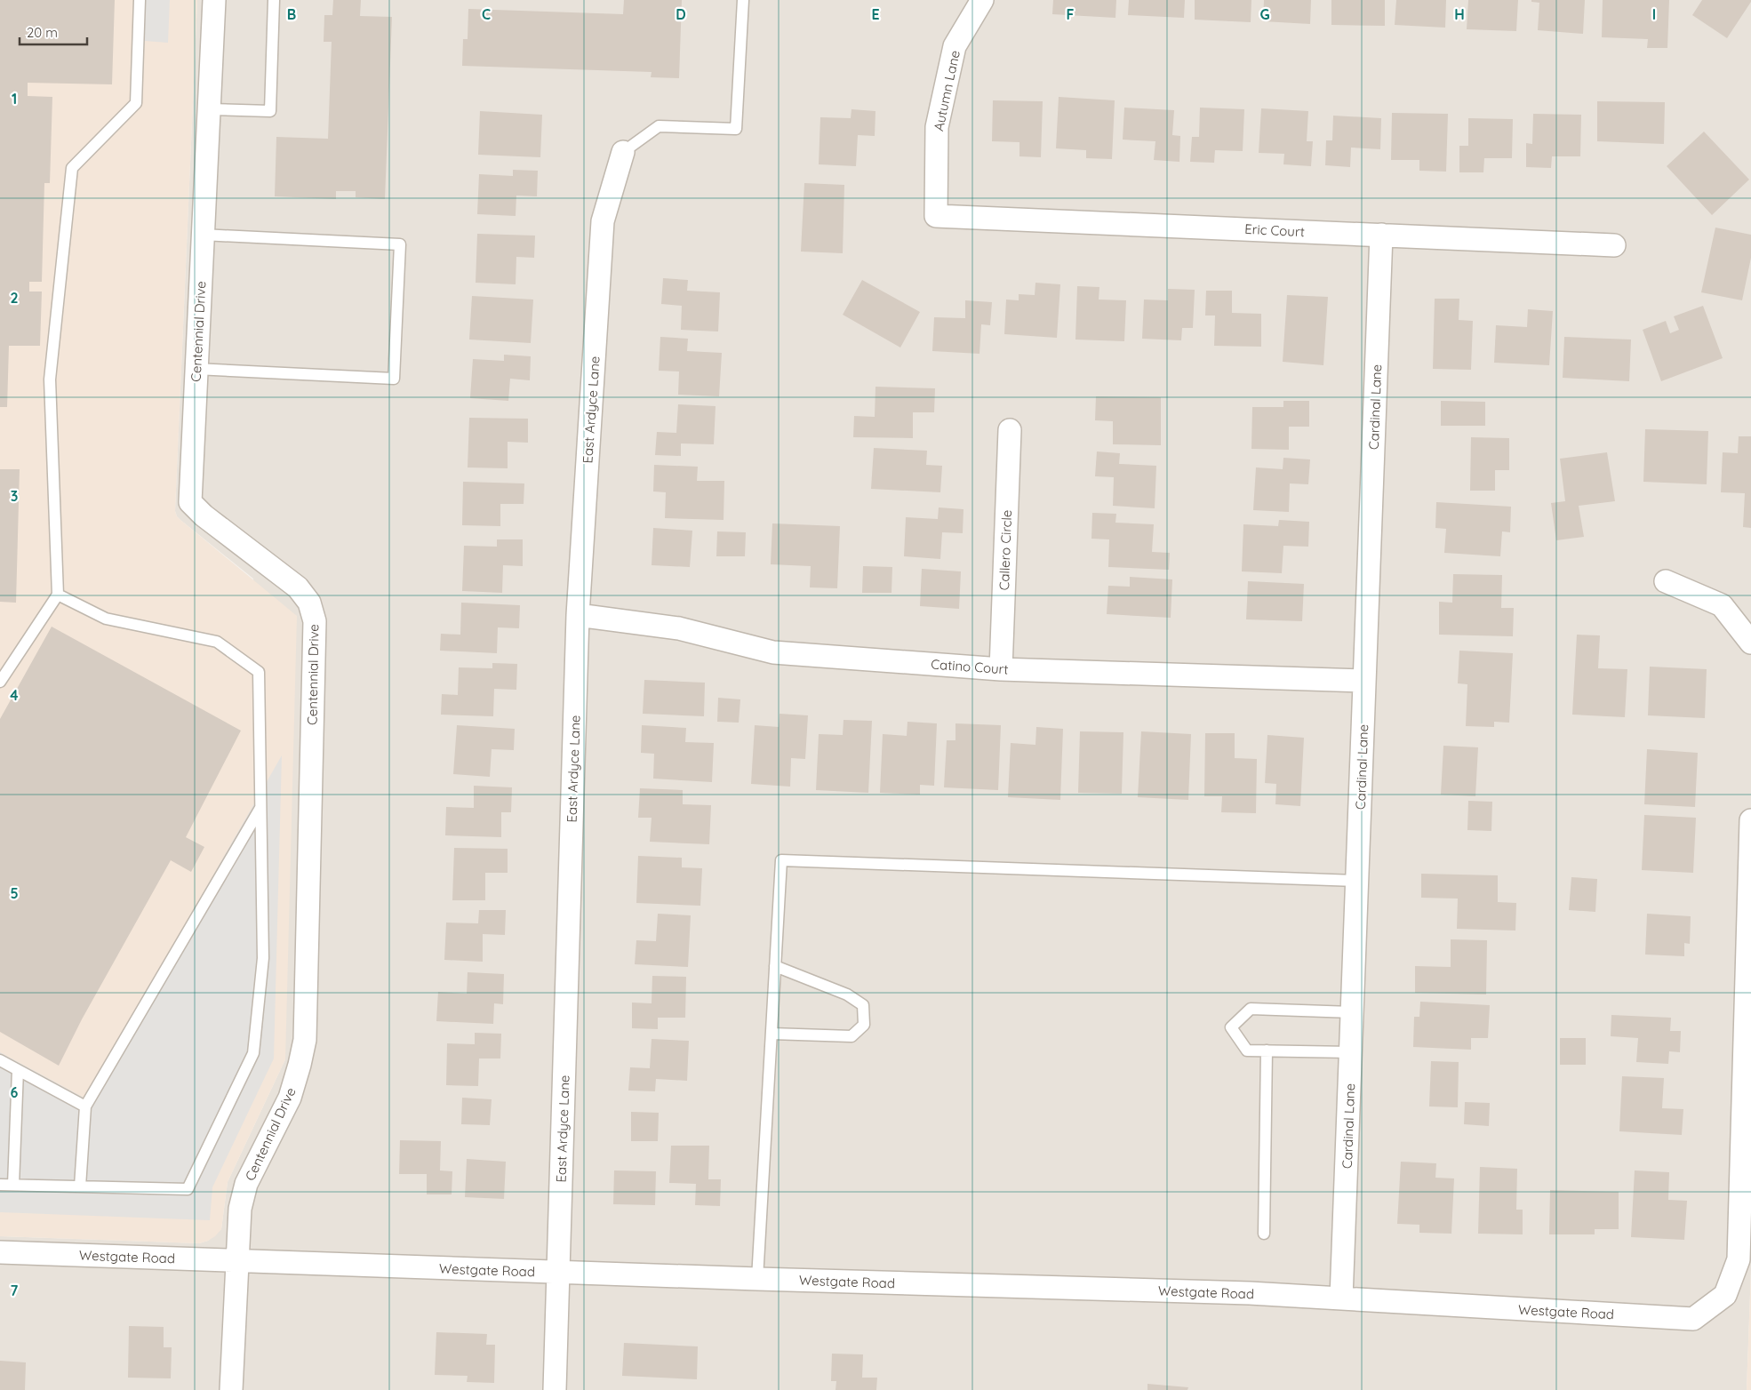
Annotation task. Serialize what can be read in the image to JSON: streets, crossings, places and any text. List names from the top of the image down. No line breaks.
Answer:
{"streets":{"street":["Autumn Lane","Eric Court","Centennial Drive","Cardinal Lane","East Ardyce Lane","Callero Circle","Catino Court","Westgate Road"]},"crossings":[["Autumn Lane","Eric Court"],["Eric Court","Cardinal Lane"],["Centennial Drive","Westgate Road"],["Cardinal Lane","Catino Court"],["Cardinal Lane","Westgate Road"],["East Ardyce Lane","Catino Court"],["East Ardyce Lane","Westgate Road"],["Callero Circle","Catino Court"]],"scale_bar":"20 m","grid":{"columns":["B","C","D","E","F","G","H","I"],"rows":["1","2","3","4","5","6","7"]}}
